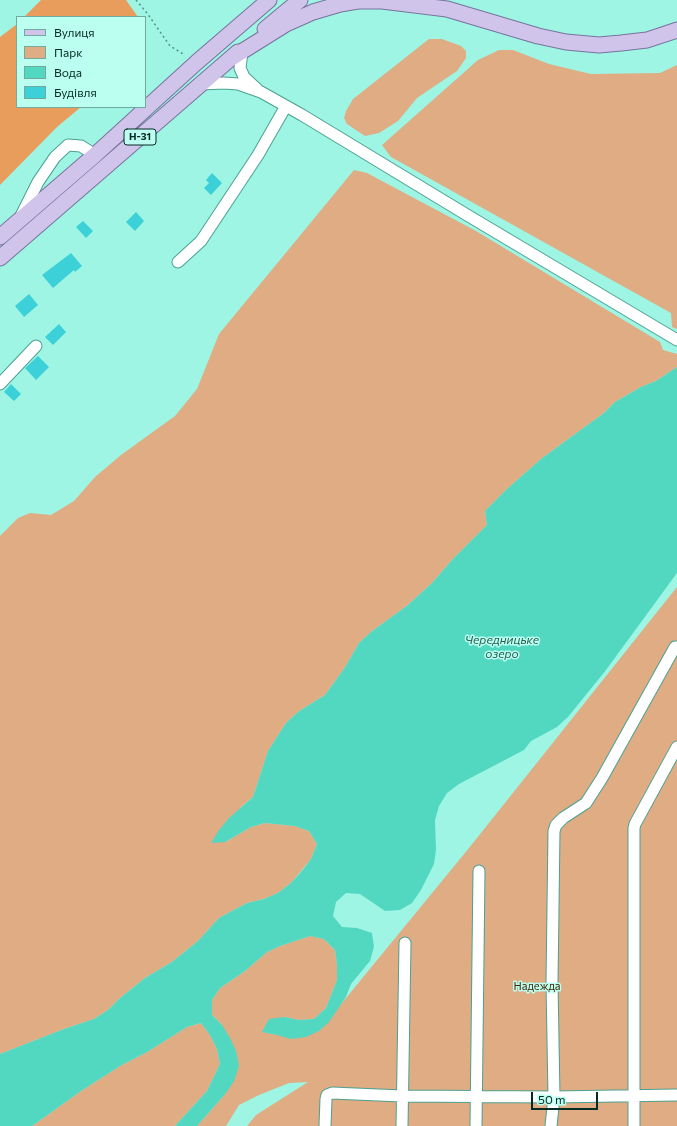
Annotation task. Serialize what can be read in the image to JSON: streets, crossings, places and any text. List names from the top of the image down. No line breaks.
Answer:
{"streets":{"main road":["Н-31"]},"water":["Чередницьке озеро"],"parks":["Надежда"],"legend":["Вулиця","Парк","Вода","Будівля"],"scale_bar":"50 m"}
